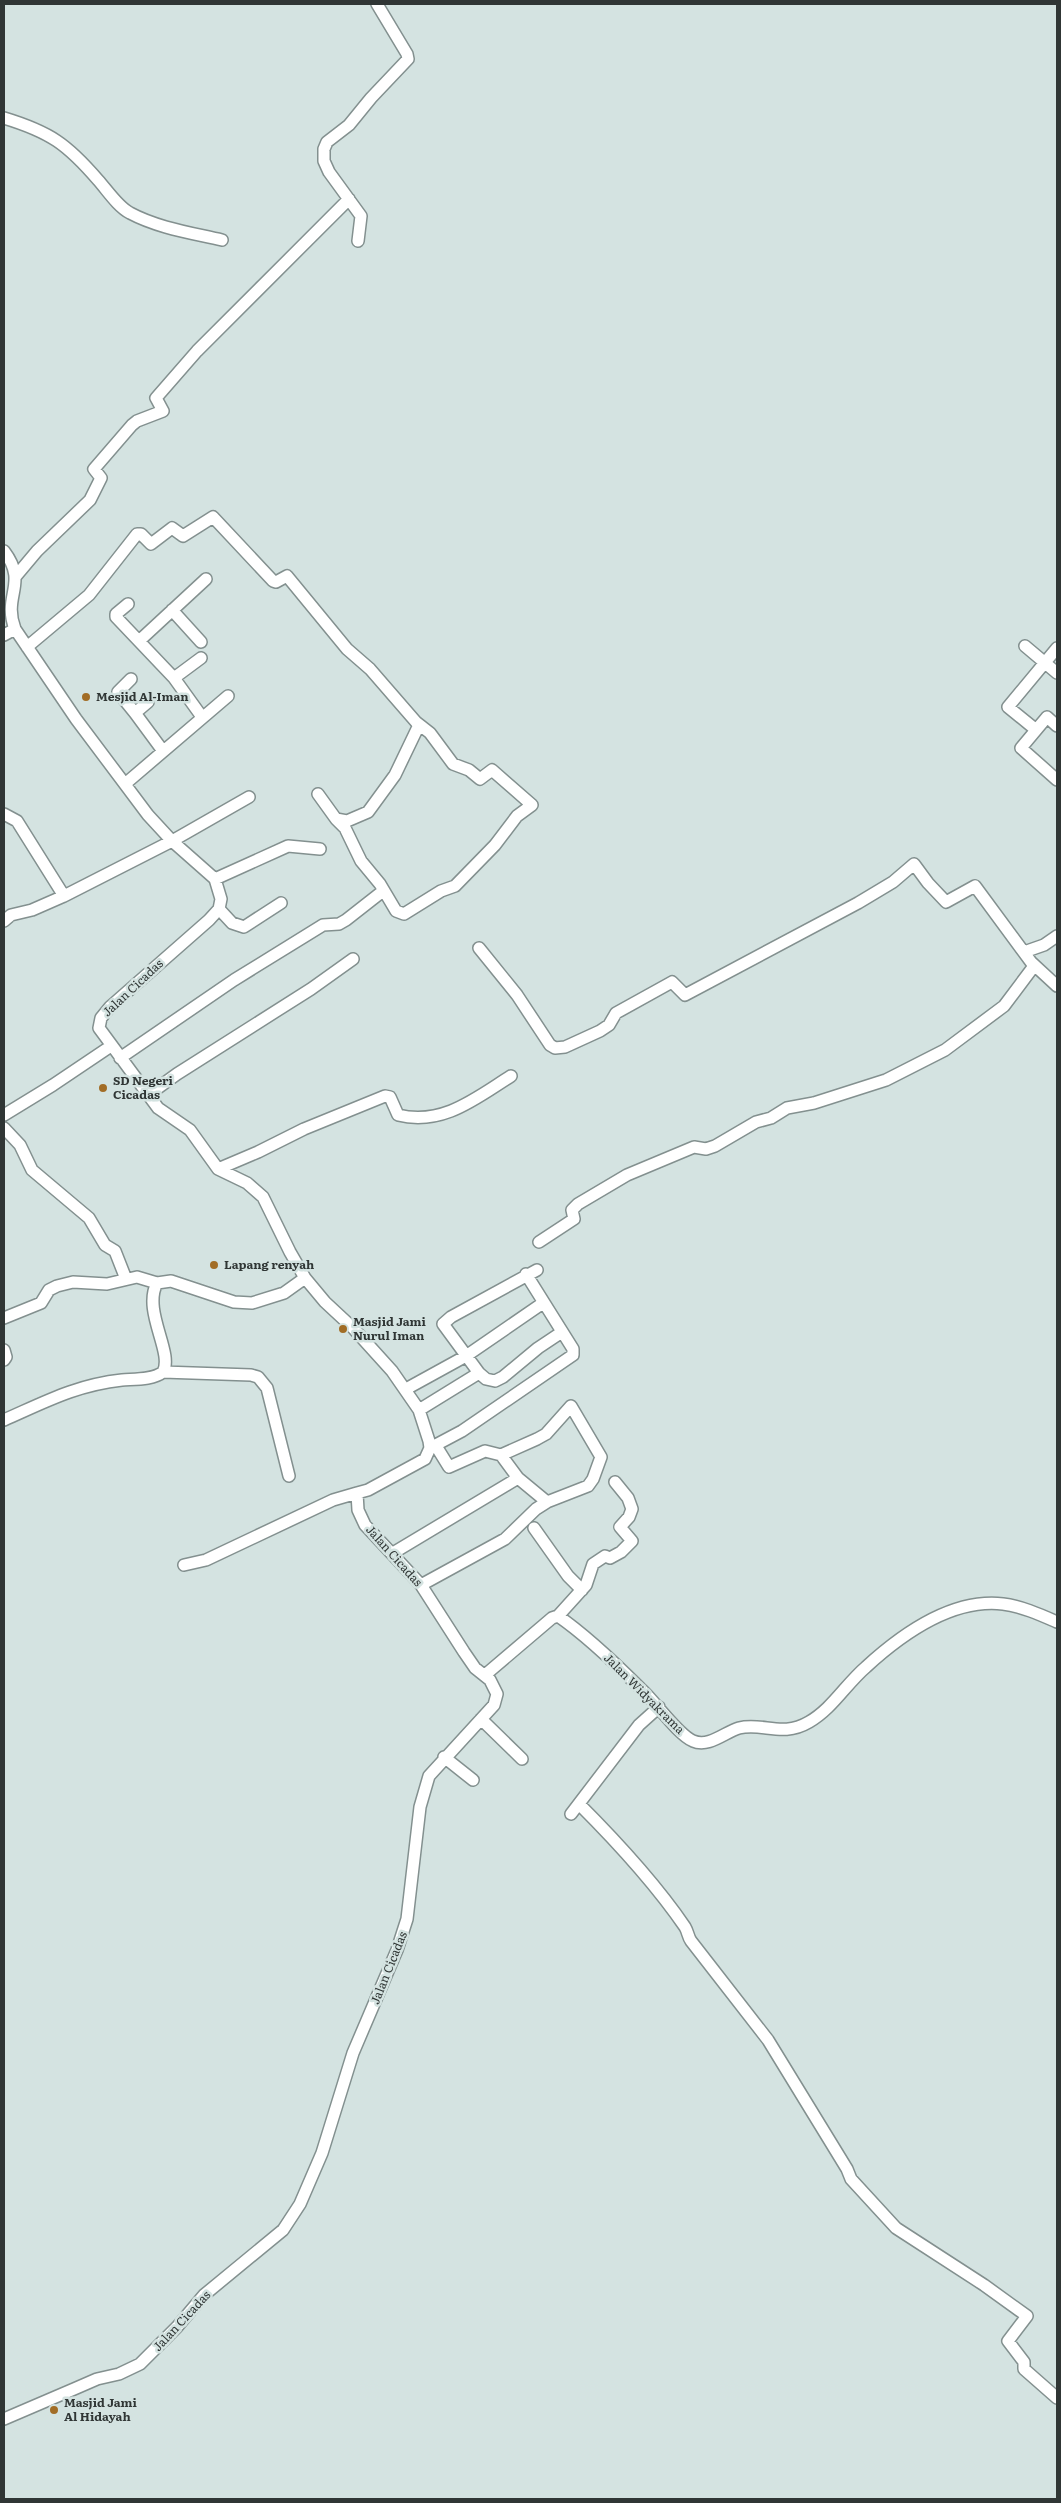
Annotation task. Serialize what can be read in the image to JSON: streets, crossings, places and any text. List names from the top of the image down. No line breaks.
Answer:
{"streets":{"street":["Jalan Cicadas","Jalan Widyakrama"]},"places":["Mesjid Al-Iman","SD Negeri Cicadas","Lapang renyah","Masjid Jami Nurul Iman","Masjid Jami Al Hidayah"]}
